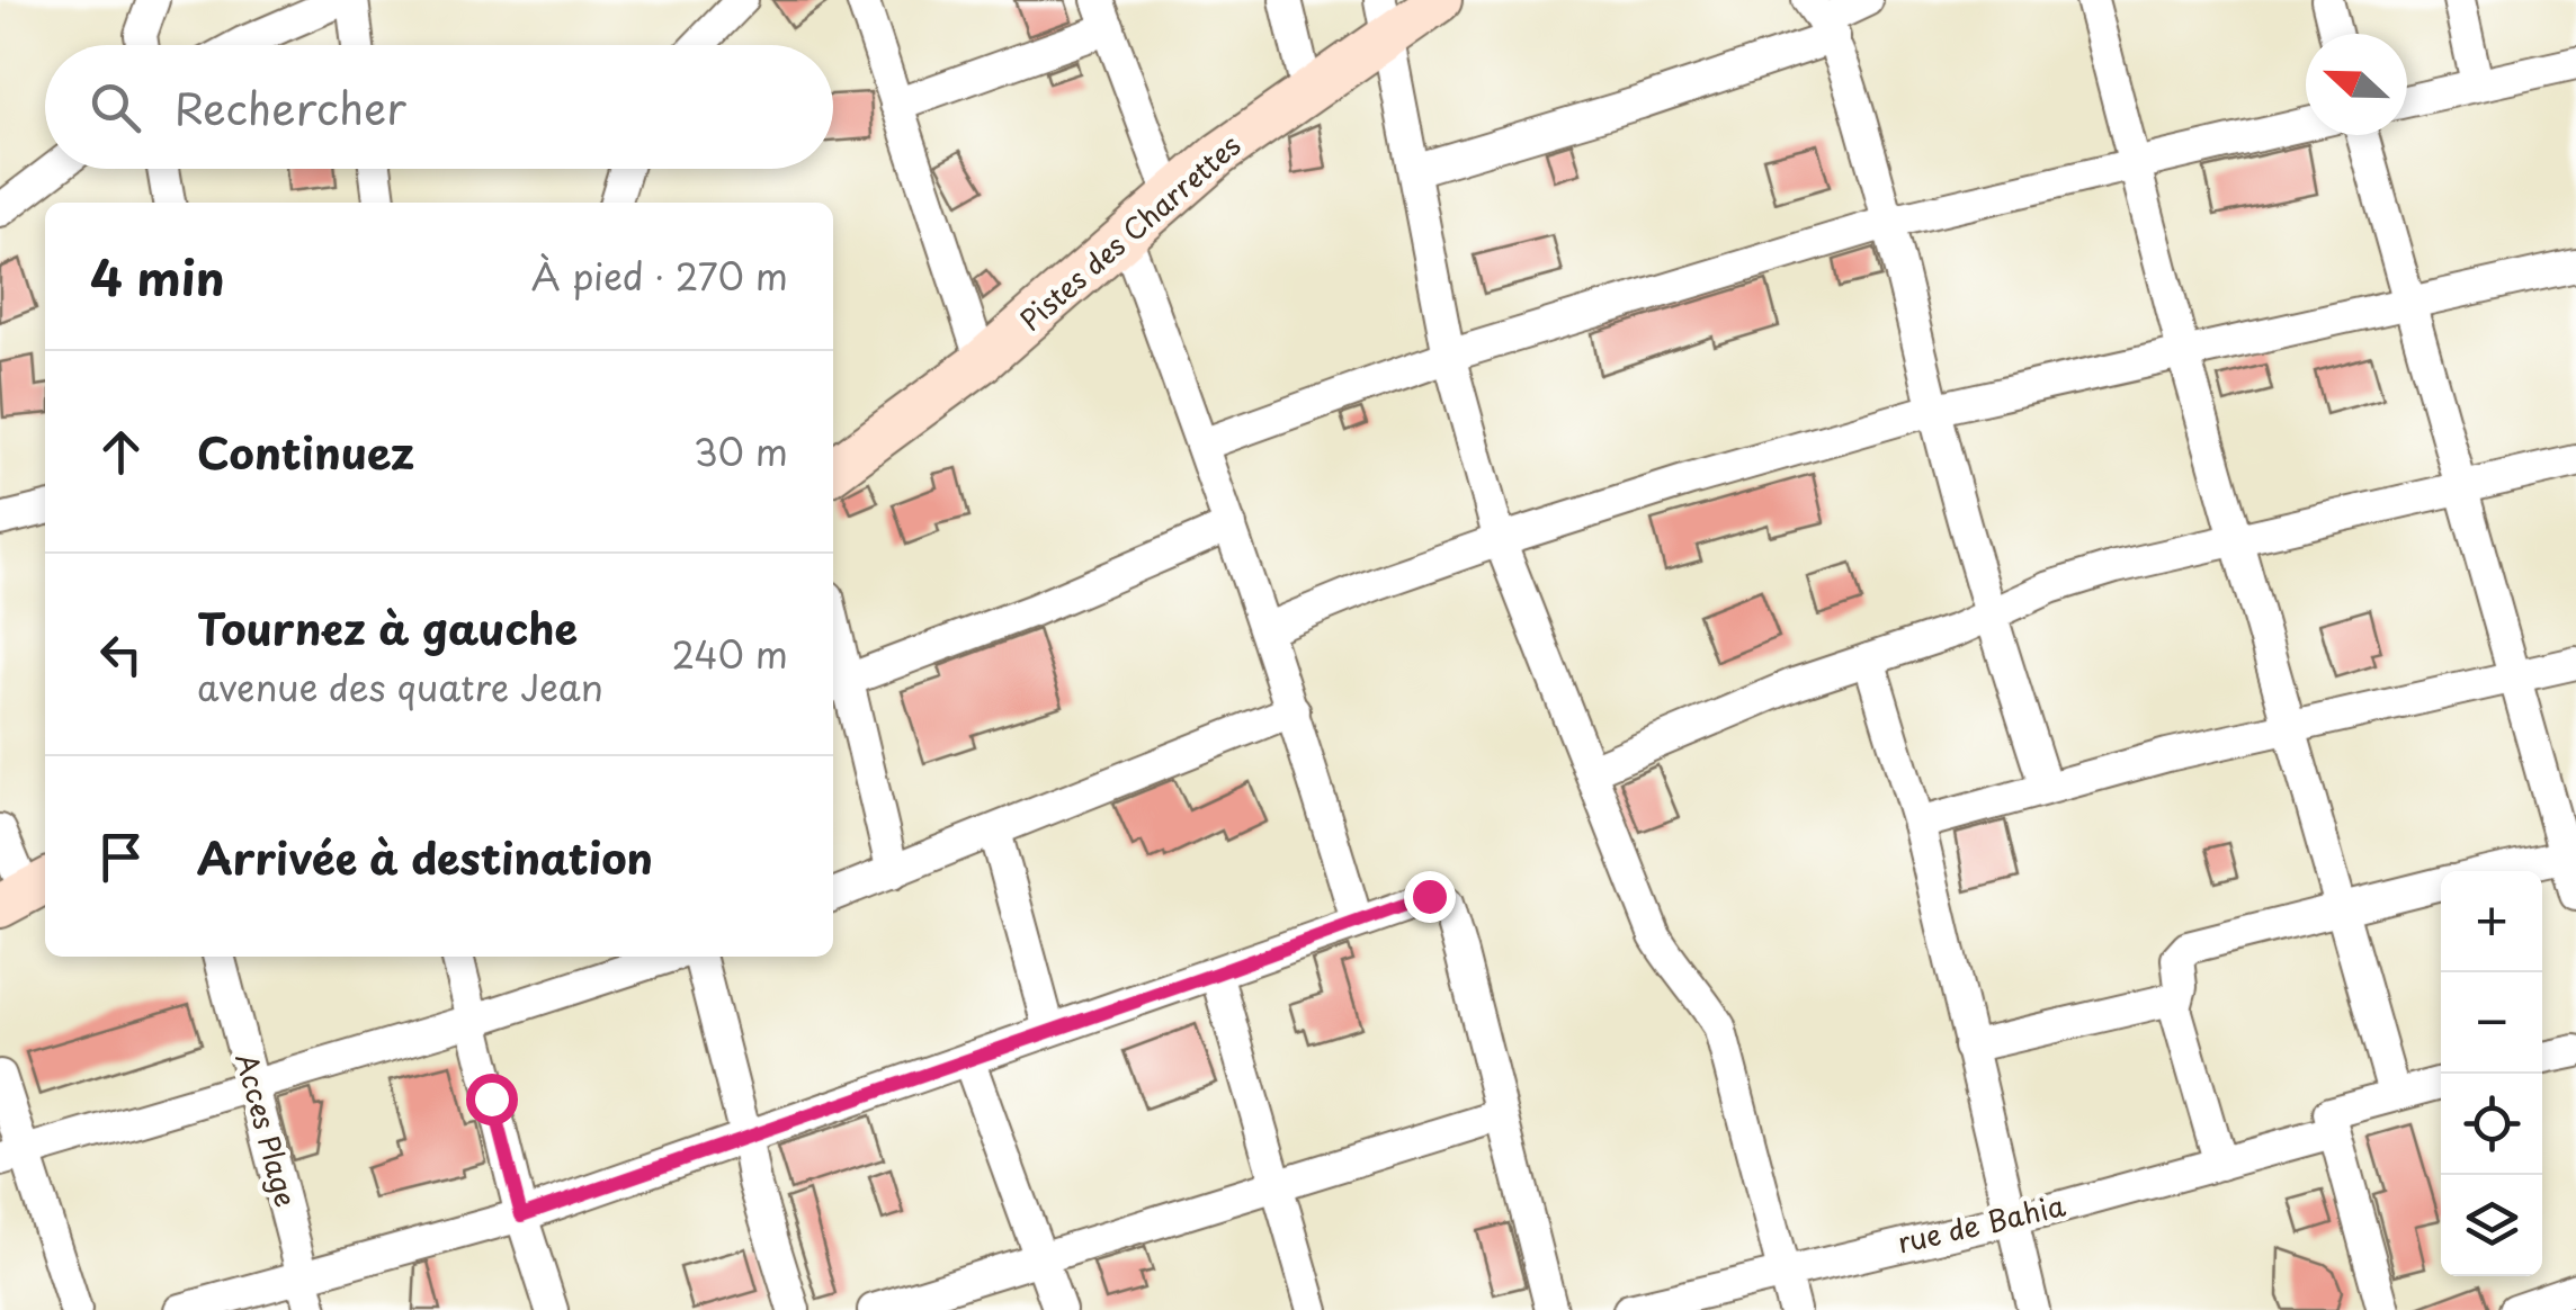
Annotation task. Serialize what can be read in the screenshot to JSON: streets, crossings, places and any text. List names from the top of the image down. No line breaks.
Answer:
{"streets":{"main road":["Pistes des Charrettes"],"street":["Acces Plage","rue de Bahia"]},"north":"left","page":{"search":"Rechercher","heading":["4 min","À pied · 270 m"],"list":[["Continuez","30 m"],["Tournez à gauche","avenue des quatre Jean","240 m"],"Arrivée à destination"],"map_buttons":["+","−"]}}
